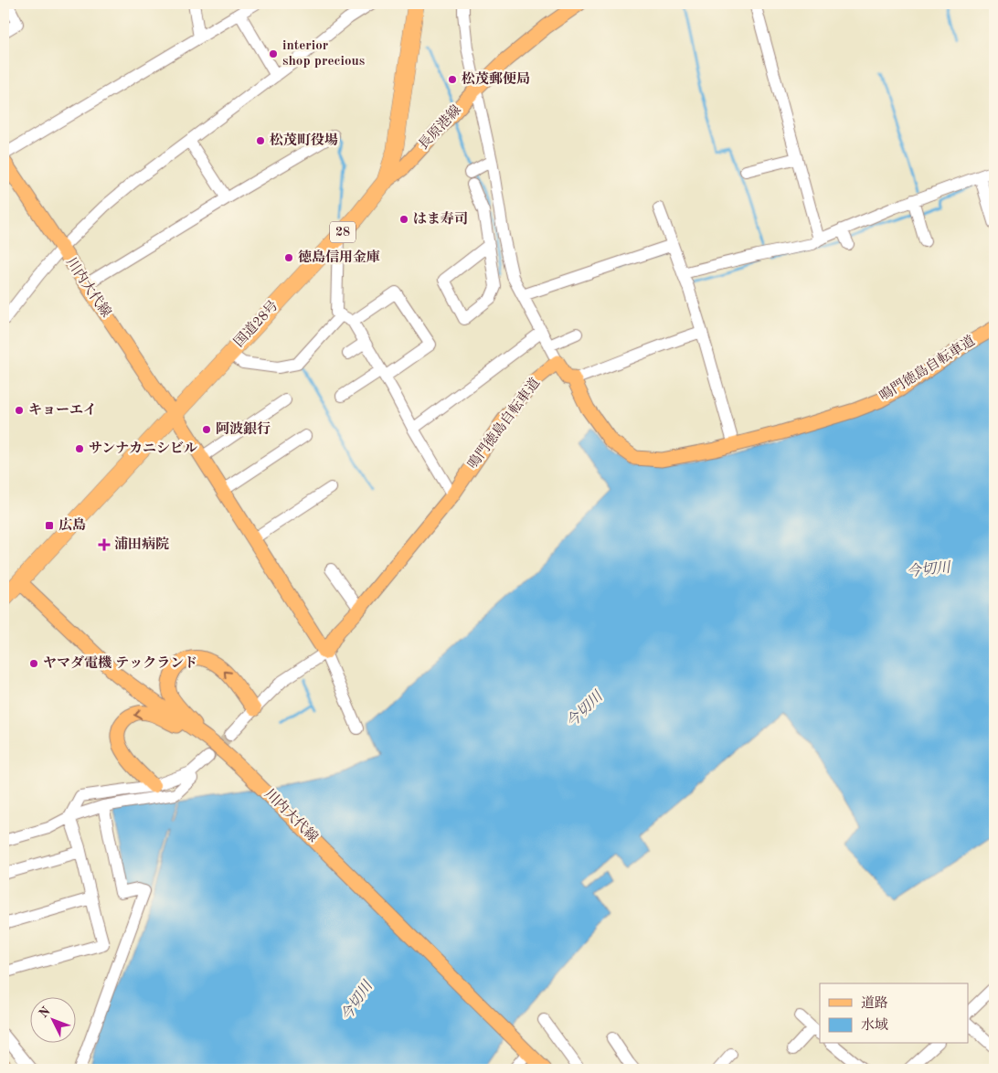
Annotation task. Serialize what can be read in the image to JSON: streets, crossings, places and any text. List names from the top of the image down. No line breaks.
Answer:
{"streets":{"highway":["28","国道28号"],"main road":["長原港線","川内大代線","鳴門徳島自転車道"]},"crossings":[["長原港線","国道28号"],["川内大代線","国道28号"]],"water":["今切川"],"places":{"other":["interior shop precious","松茂郵便局","松茂町役場","はま寿司","徳島信用金庫","キョーエイ","阿波銀行","サンナカニシビル","ヤマダ電機 テックランド"],"transit":["広島"],"health":["浦田病院"]},"legend":["道路","水域"],"north":"top left"}
